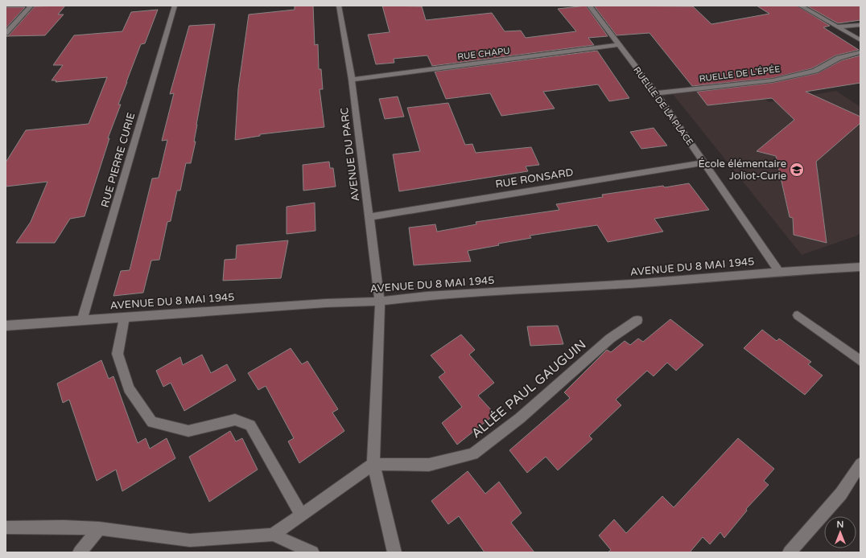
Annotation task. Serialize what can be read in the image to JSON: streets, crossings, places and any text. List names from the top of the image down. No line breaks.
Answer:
{"streets":{"street":["RUE CHAPU","RUELLE DE L'ÉPÉE","RUELLE DE LA PLACE","AVENUE DU PARC","RUE PIERRE CURIE","RUE RONSARD","AVENUE DU 8 MAI 1945","ALLÉE PAUL GAUGUIN"]},"crossings":[["RUE CHAPU","RUELLE DE LA PLACE"],["RUE CHAPU","AVENUE DU PARC"],["RUELLE DE L'ÉPÉE","RUELLE DE LA PLACE"],["RUELLE DE LA PLACE","RUE RONSARD"],["RUELLE DE LA PLACE","AVENUE DU 8 MAI 1945"],["AVENUE DU PARC","RUE RONSARD"],["AVENUE DU PARC","AVENUE DU 8 MAI 1945"],["AVENUE DU PARC","ALLÉE PAUL GAUGUIN"],["RUE PIERRE CURIE","AVENUE DU 8 MAI 1945"]],"places":{"school or university":["École élémentaire Joliot-Curie"]},"north":"top"}
